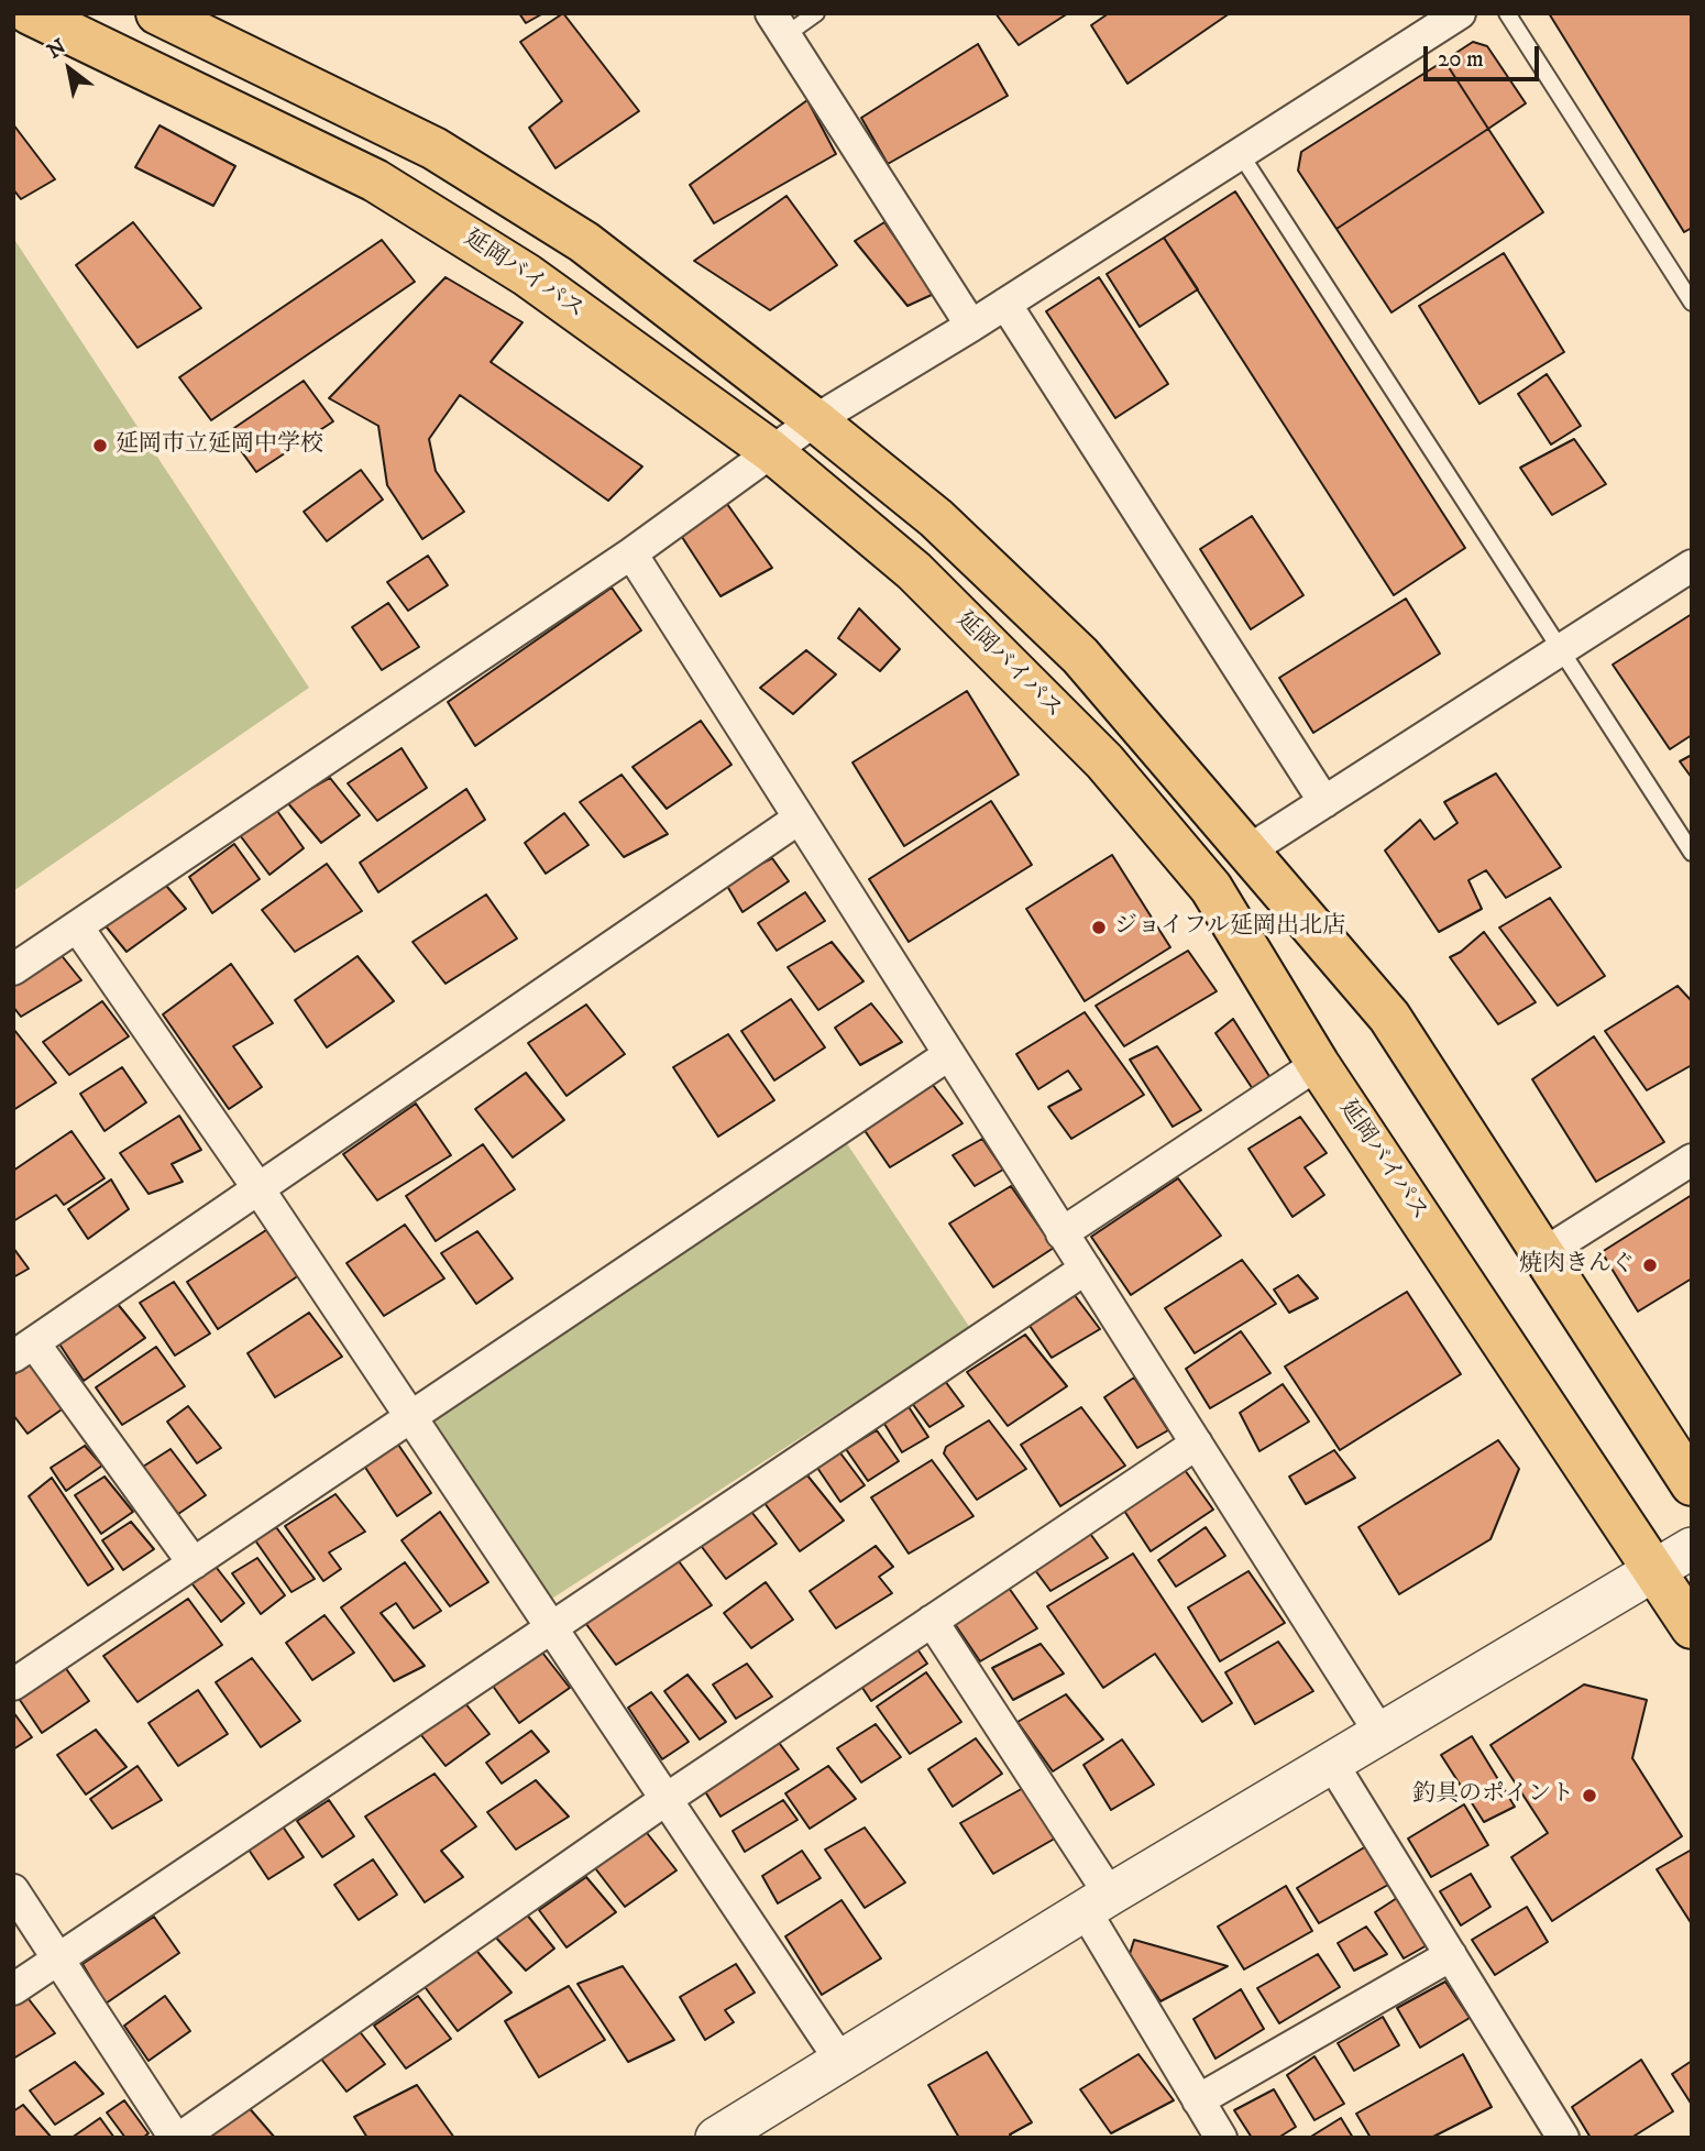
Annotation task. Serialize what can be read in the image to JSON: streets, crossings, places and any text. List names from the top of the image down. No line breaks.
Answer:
{"streets":{"highway":["延岡バイパス"]},"places":["延岡市立延岡中学校","ジョイフル延岡出北店","焼肉きんぐ","釣具のポイント"],"scale_bar":"20 m","north":"top left"}
